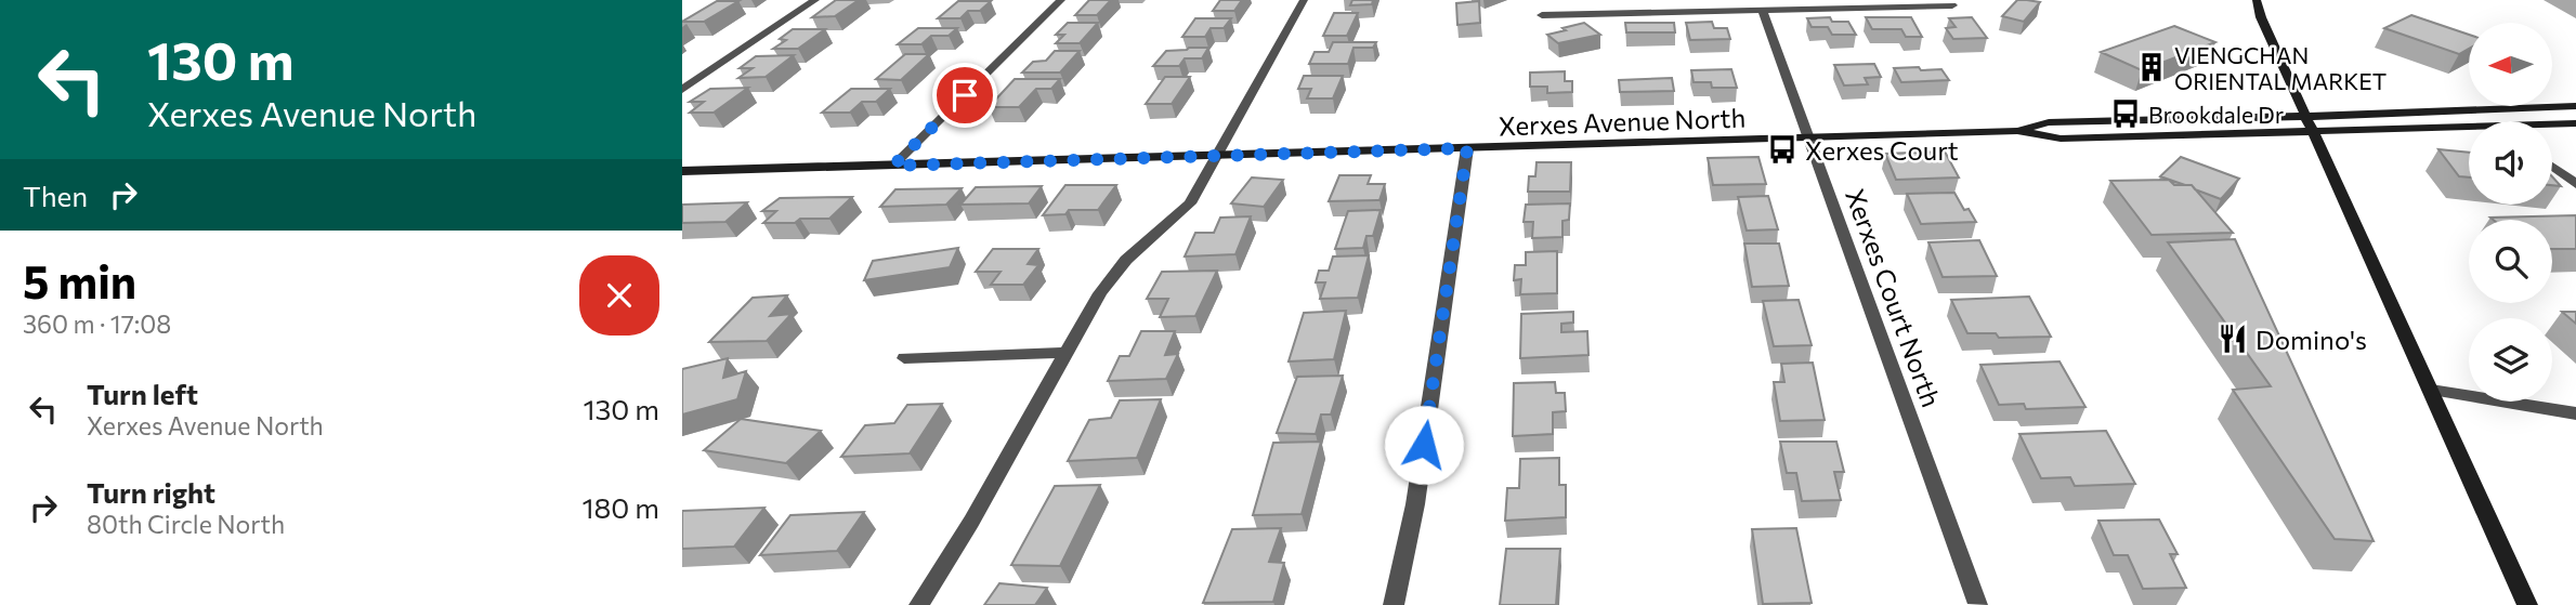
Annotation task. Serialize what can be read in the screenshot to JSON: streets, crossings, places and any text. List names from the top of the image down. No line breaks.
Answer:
{"streets":{"street":["Xerxes Avenue North","Xerxes Court North"]},"crossings":[["Xerxes Avenue North","Xerxes Court North"]],"places":{"building":["VIENGCHAN ORIENTAL MARKET"],"bus stop":["Brookdale Dr","Xerxes Court"],"restaurant":["Domino's"]},"north":"left","page":{"turn":["130 m","Xerxes Avenue North"],"then":"Then","heading":["5 min","360 m · 17:08"],"list":[{"name":"Turn left","note":"Xerxes Avenue North","value":"130 m"},{"name":"Turn right","note":"80th Circle North","value":"180 m"}]}}
